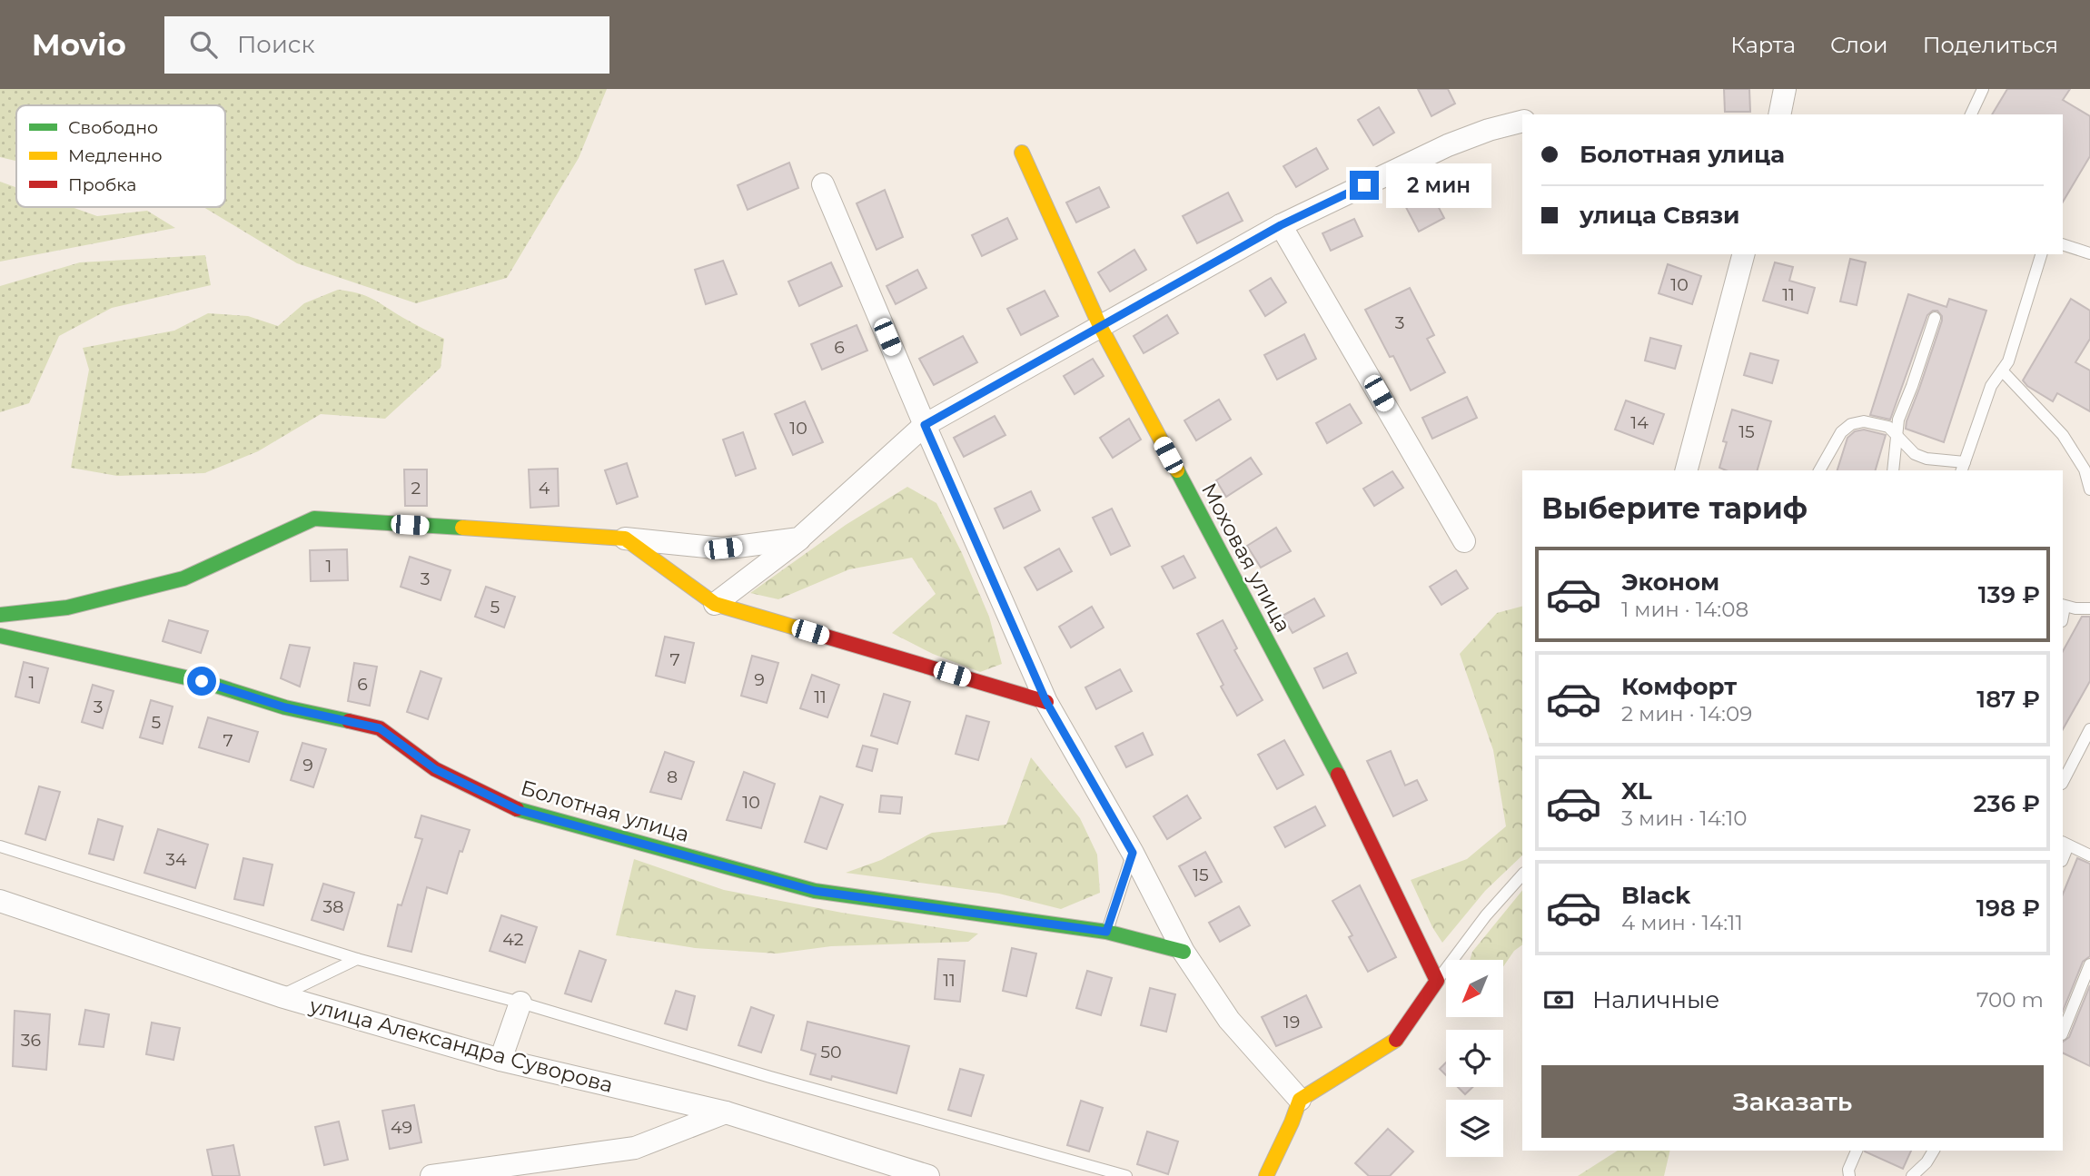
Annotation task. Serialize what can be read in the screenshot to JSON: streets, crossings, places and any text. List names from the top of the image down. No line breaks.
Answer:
{"streets":{"street":["Моховая улица","Болотная улица","улица Александра Суворова"]},"house_numbers":["10","11","3","6","14","10","15","2","4","1","3","5","7","9","1","6","11","3","5","7","9","8","10","34","15","38","42","11","19","36","50","49"],"legend":["Свободно","Медленно","Пробка"],"north":"bottom left","page":{"header":"Movio","search":"Поиск","nav":["Карта","Слои","Поделиться"],"banner":["Болотная улица","улица Связи"],"bubble":"2 мин","heading":"Выберите тариф","list":[{"name":"Эконом","note":"1 мин · 14:08","value":"139 ₽"},{"name":"Комфорт","note":"2 мин · 14:09","value":"187 ₽"},{"name":"XL","note":"3 мин · 14:10","value":"236 ₽"},{"name":"Black","note":"4 мин · 14:11","value":"198 ₽"}],"pay":["Наличные","700 m"],"buttons":"Заказать"}}
